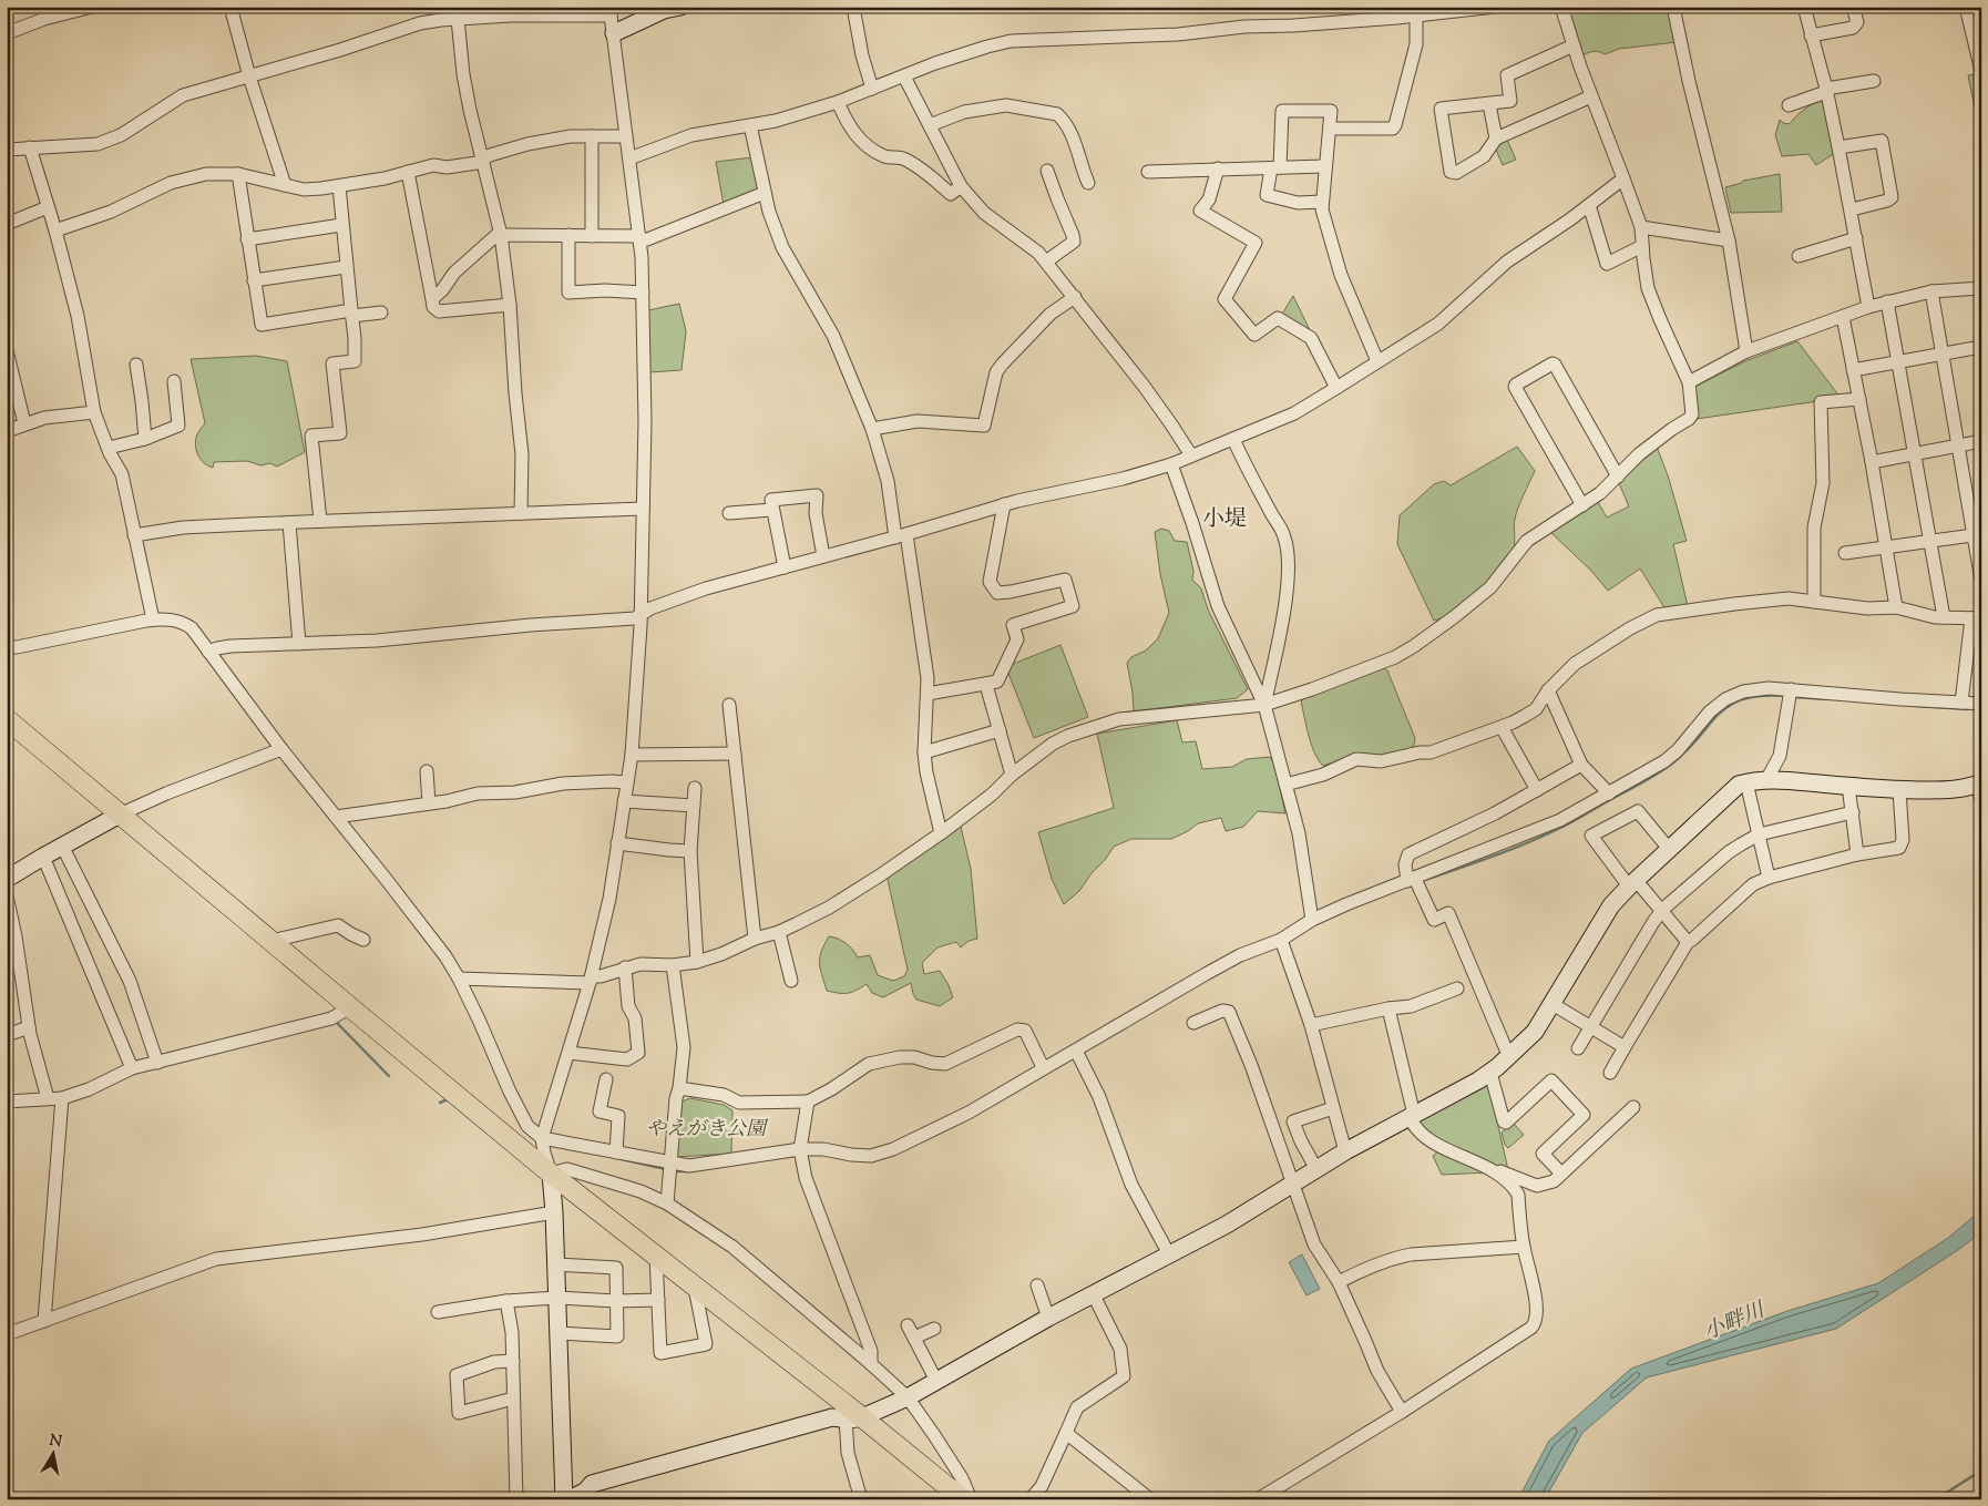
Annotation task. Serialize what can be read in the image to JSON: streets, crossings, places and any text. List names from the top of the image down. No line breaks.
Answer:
{"districts":["小堤"],"water":["小畔川"],"parks":["やえがき公園"],"north":"top"}
